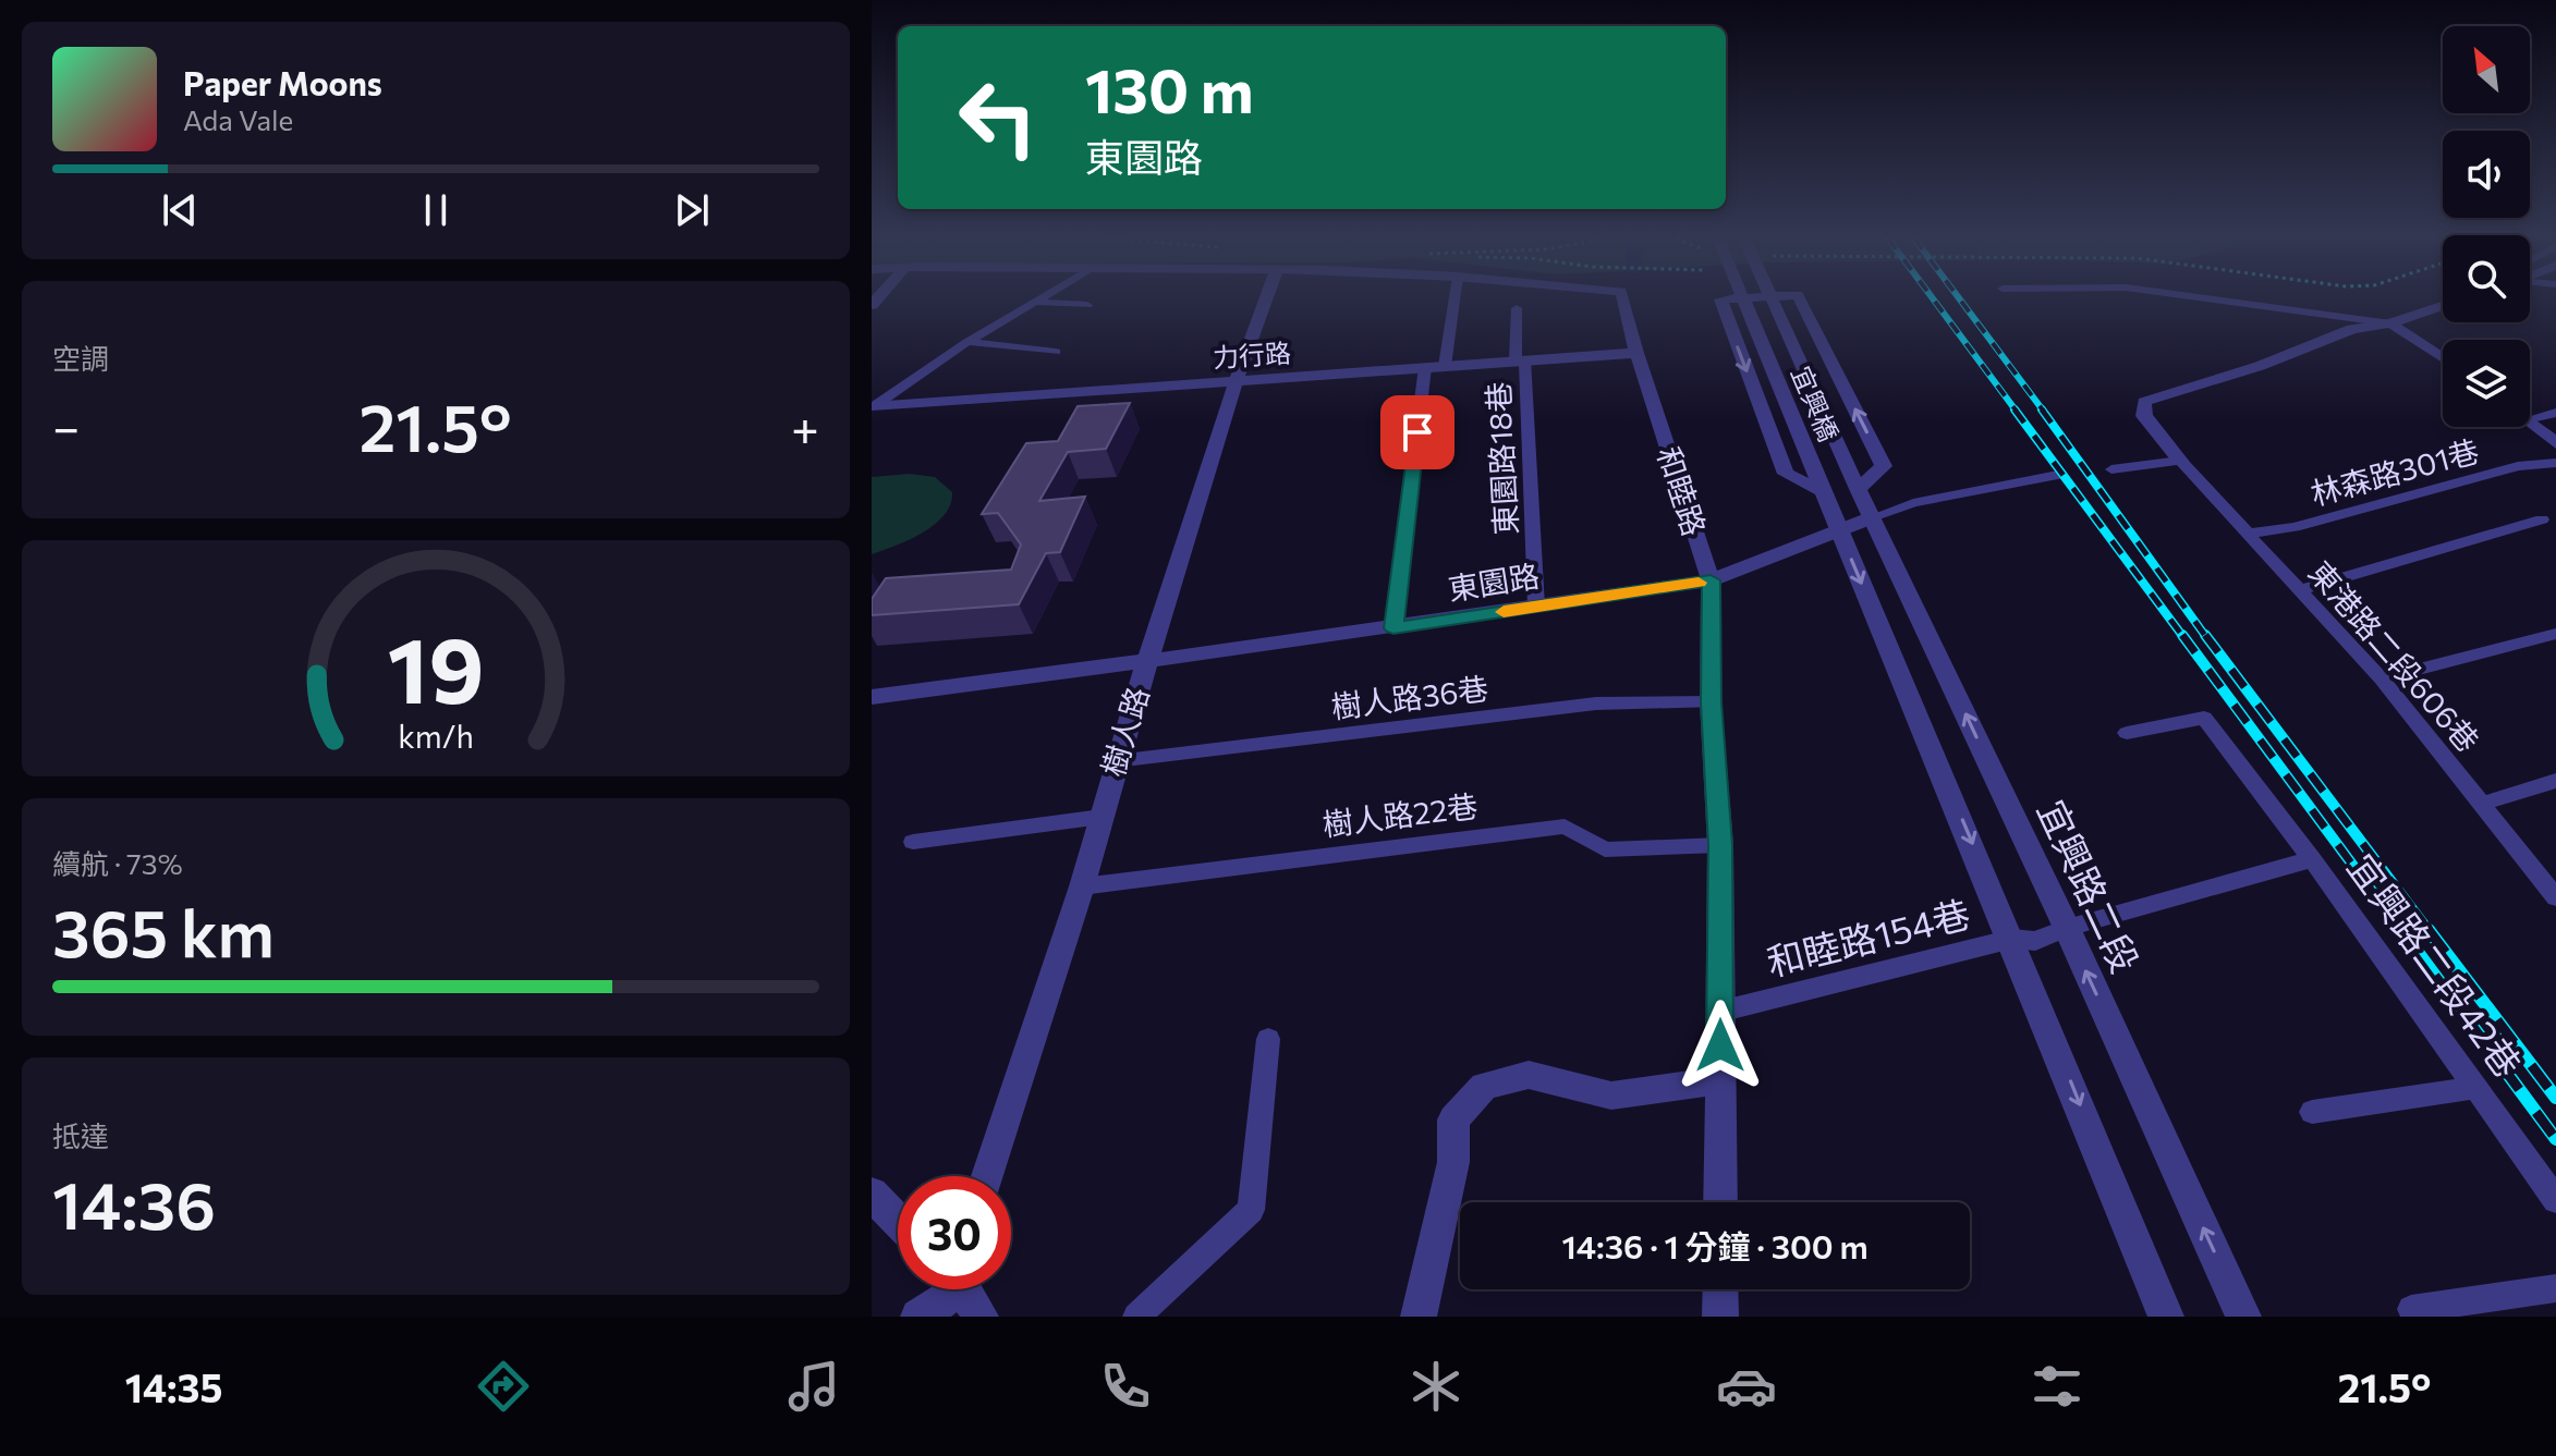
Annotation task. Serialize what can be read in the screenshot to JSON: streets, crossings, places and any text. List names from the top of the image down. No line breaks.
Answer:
{"streets":{"street":["力行路","宜興橋","和睦路","東園路","樹人路","宜興路二段"],"lane":["東園路18巷","林森路301巷","東港路二段606巷","樹人路36巷","樹人路22巷","和睦路154巷","宜興路二段42巷"]},"crossings":[["力行路","東園路18巷"],["力行路","和睦路"],["力行路","樹人路"],["宜興橋","宜興路二段"],["東園路18巷","東園路"],["林森路301巷","東港路二段606巷"],["和睦路","東園路"],["和睦路","樹人路36巷"],["和睦路","樹人路22巷"],["和睦路","和睦路154巷"],["東園路","樹人路"],["東園路","宜興路二段"],["樹人路36巷","樹人路"],["樹人路","樹人路22巷"],["宜興路二段","和睦路154巷"],["和睦路154巷","宜興路二段42巷"]],"north":"top left","page":{"turn":["130 m","東園路"],"song":["Paper Moons","Ada Vale"],"tile":["空調",["續航 · 73%","365 km"],["抵達","14:36"]],"heat":["−","21.5°","+"],"limit":"30","trip":"14:36 · 1 分鐘 · 300 m","tabs":["14:35","21.5°"],"gauge":["19","km/h"]}}
